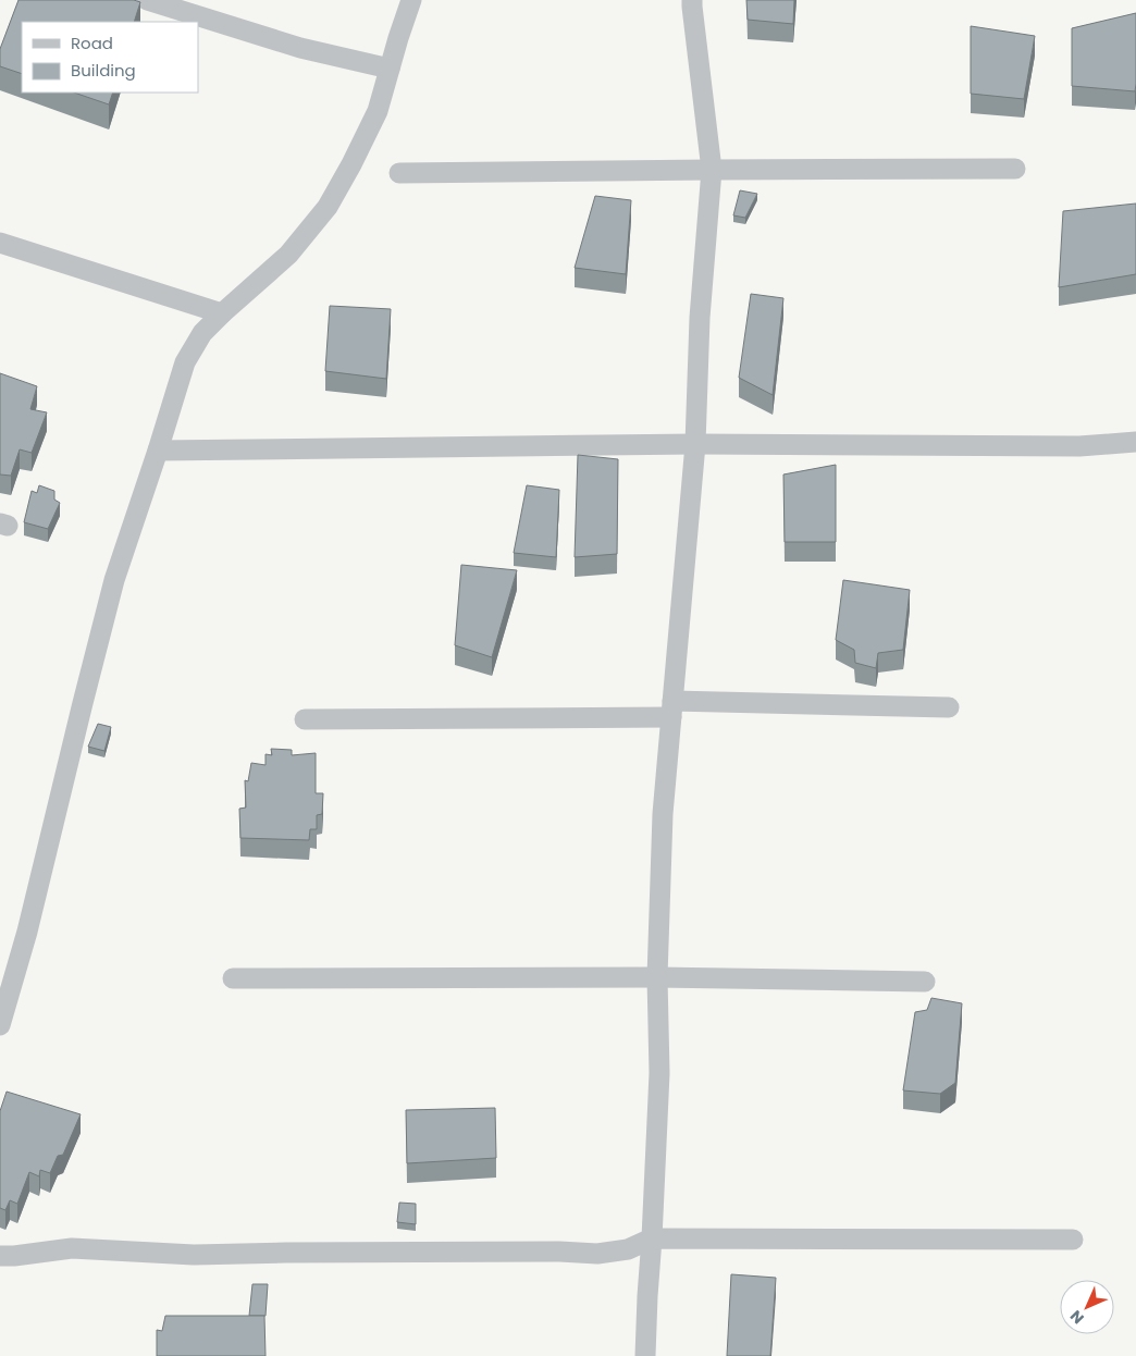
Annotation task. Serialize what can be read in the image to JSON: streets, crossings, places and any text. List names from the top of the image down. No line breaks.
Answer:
{"legend":["Road","Building"],"north":"bottom left"}
